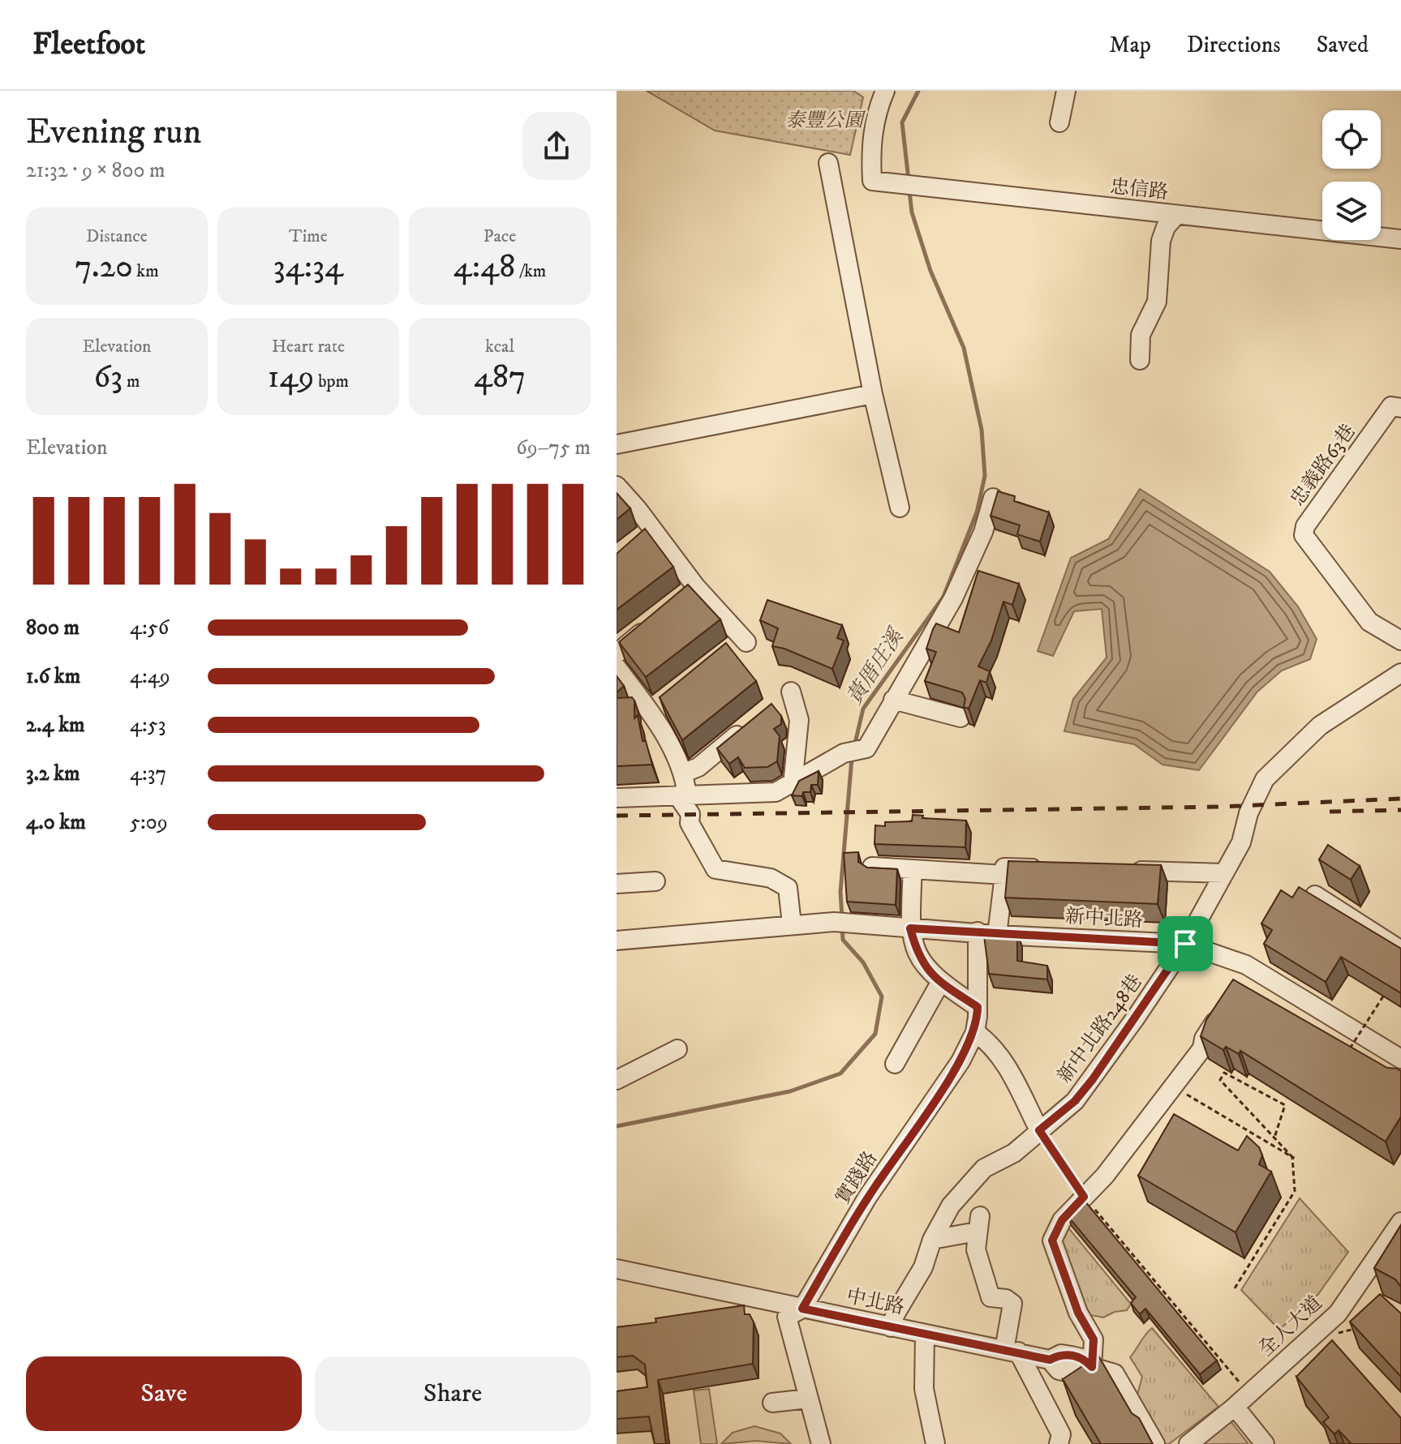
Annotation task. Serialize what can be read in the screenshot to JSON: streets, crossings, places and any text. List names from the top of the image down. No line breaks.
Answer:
{"streets":{"street":["忠信路","忠義路63巷","新中北路","新中北路248巷","實踐路","中北路","全人大道"]},"crossings":[["新中北路","新中北路248巷"],["新中北路","實踐路"],["新中北路248巷","中北路"],["實踐路","中北路"]],"water":["黃厝庄溪"],"parks":["泰豐公園"],"page":{"header":"Fleetfoot","nav":["Map","Directions","Saved"],"heading":["Evening run","21:32 · 9 × 800 m"],"stats":[["Distance","7.20 km"],["Time","34:34"],["Pace","4:48 /km"],["Elevation","63 m"],["Heart rate","149 bpm"],["kcal","487"]],"chart":["Elevation","69–75 m"],"list":[{"name":"800 m","note":"4:56"},{"name":"1.6 km","note":"4:49"},{"name":"2.4 km","note":"4:53"},{"name":"3.2 km","note":"4:37"},{"name":"4.0 km","note":"5:09"}],"buttons":["Save","Share"]}}
